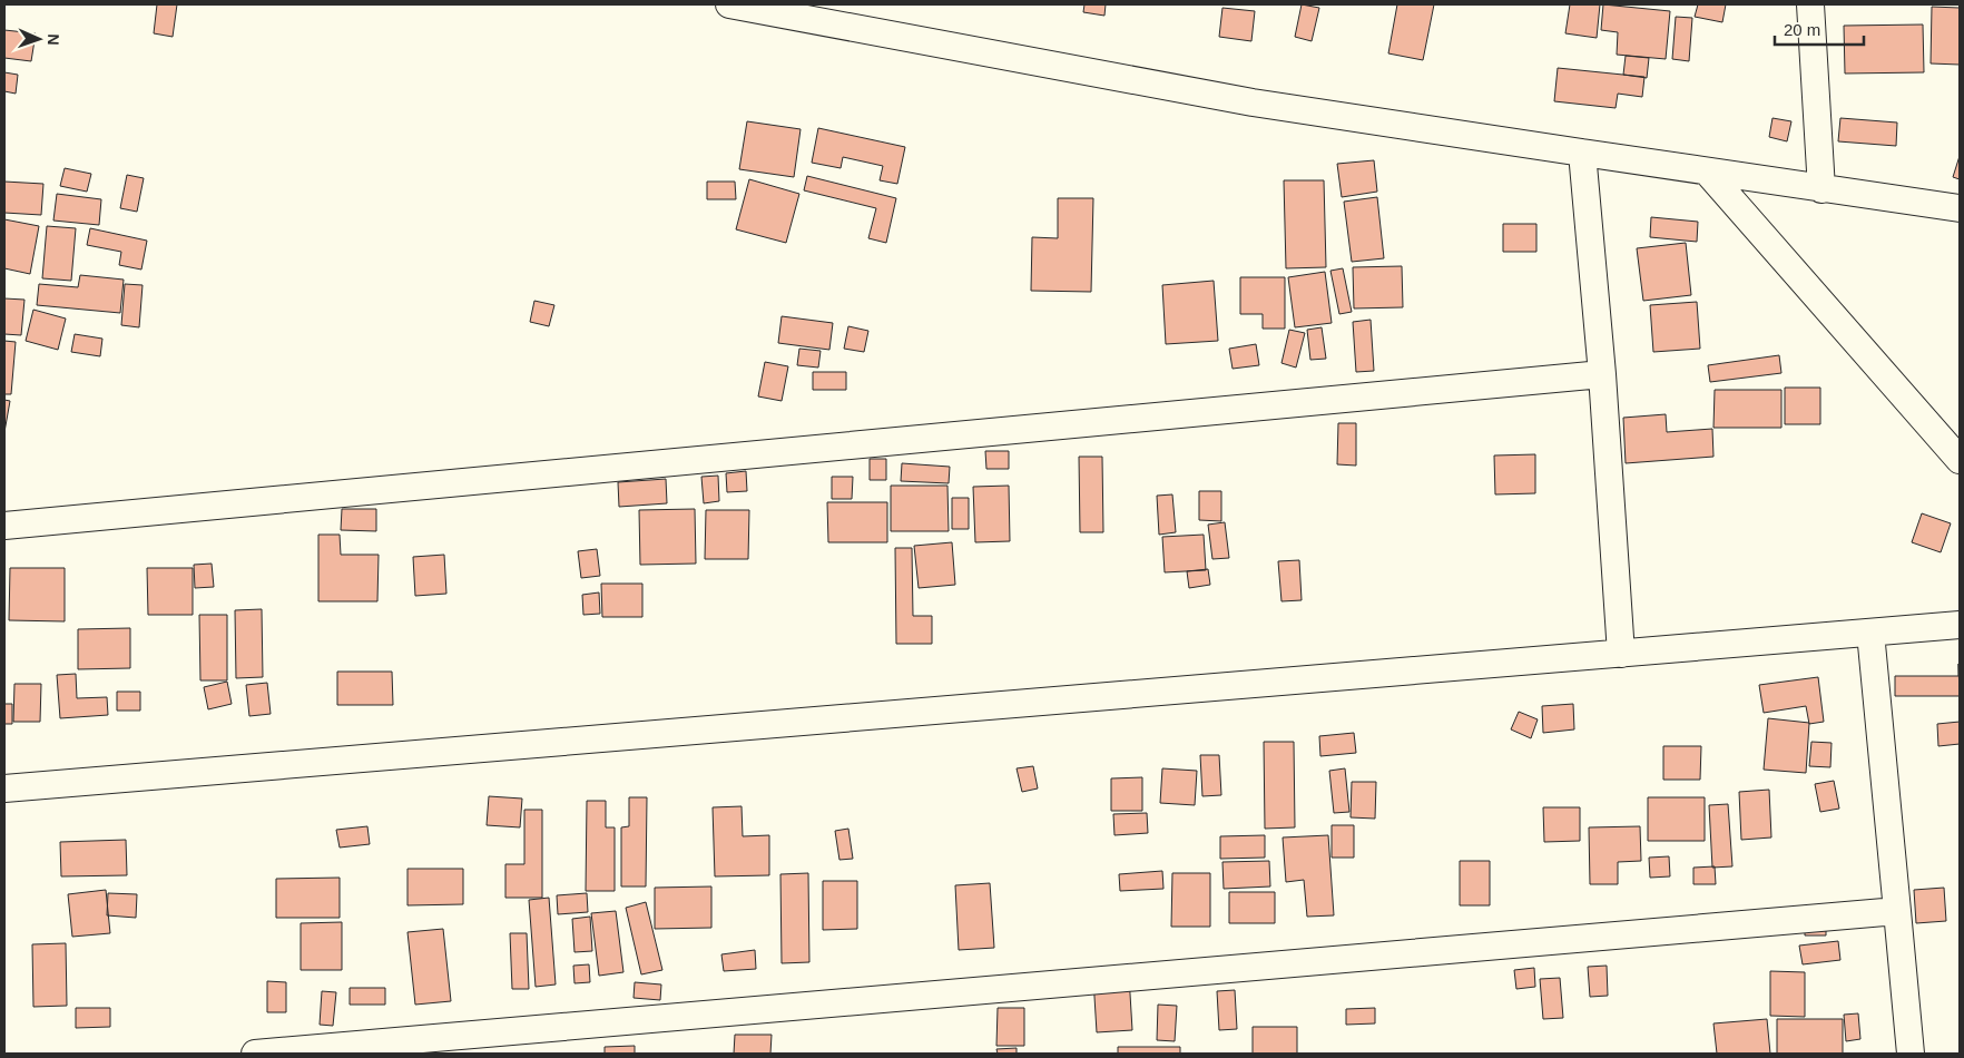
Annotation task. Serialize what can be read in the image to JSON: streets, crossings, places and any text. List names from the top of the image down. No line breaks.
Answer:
{"scale_bar":"20 m","north":"right"}
